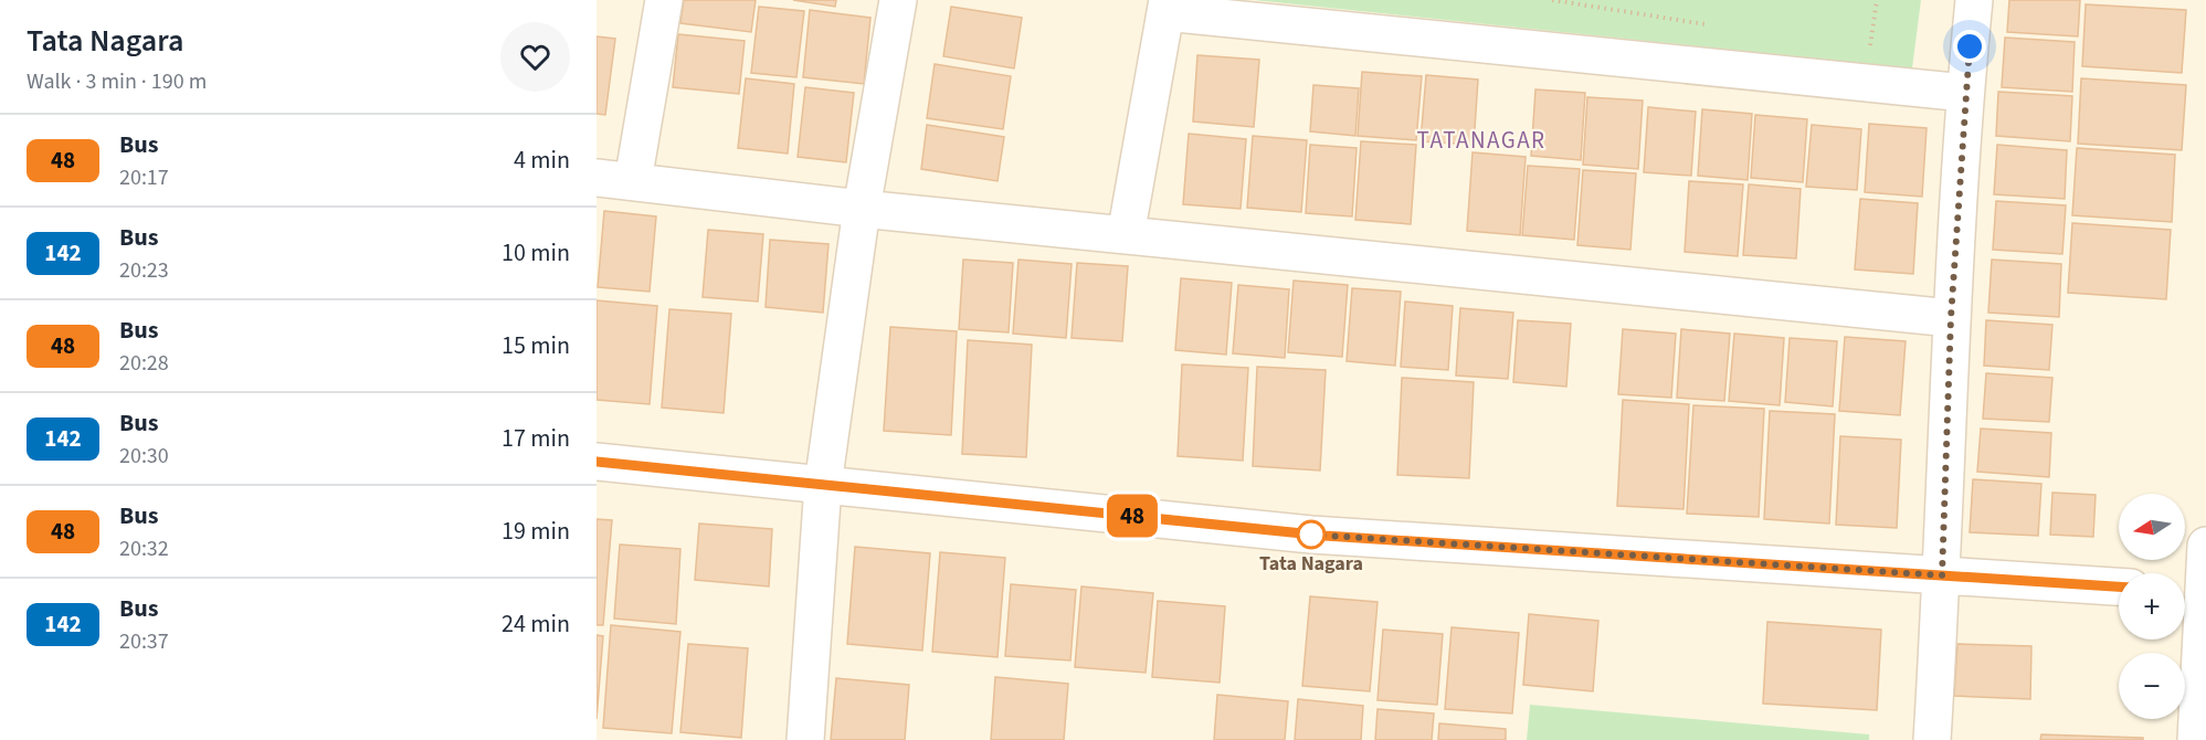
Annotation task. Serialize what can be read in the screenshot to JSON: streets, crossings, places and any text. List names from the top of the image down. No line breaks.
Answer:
{"districts":["TATANAGAR"],"places":["Tata Nagara"],"lines":["bus line 48"],"north":"left","page":{"heading":["Tata Nagara","Walk · 3 min · 190 m"],"on_map":"48","list":[{"mark":"48","name":"Bus","note":"20:17","value":"4 min"},{"mark":"142","name":"Bus","note":"20:23","value":"10 min"},{"mark":"48","name":"Bus","note":"20:28","value":"15 min"},{"mark":"142","name":"Bus","note":"20:30","value":"17 min"},{"mark":"48","name":"Bus","note":"20:32","value":"19 min"},{"mark":"142","name":"Bus","note":"20:37","value":"24 min"}],"map_buttons":["+","−"]}}
